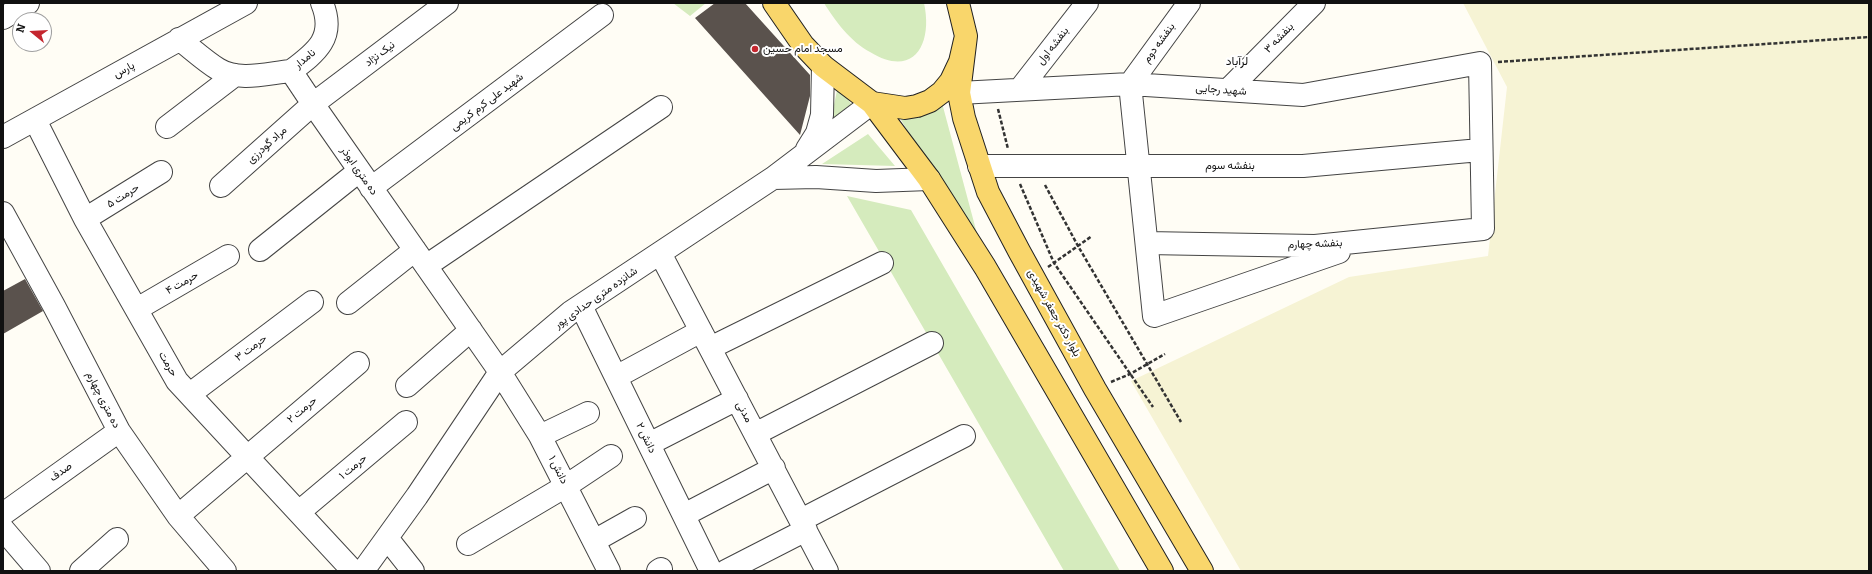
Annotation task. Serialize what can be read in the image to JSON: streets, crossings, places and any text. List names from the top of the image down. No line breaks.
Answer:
{"streets":{"main road":["بلوار دکتر جعفر شهیدی"],"street":["بنفشه ۳","بنفشه دوم","بنفشه اول","نیک نژاد","نامدار","پارس","شهید رجایی","شهید علی کرم کریمی","مراد گودرزی","بنفشه سوم","ده متری ابوذر","حرمت ۵","بنفشه چهارم","حرمت ۴","شانزده متری حدادی پور","حرمت ۳","حرمت","ده متری چهارم","حرمت ۲","مدنی","دانش ۲","حرمت ۱","دانش ۱","صدف"]},"crossings":[["بنفشه ۳","شهید رجایی"],["بنفشه دوم","شهید رجایی"],["بنفشه اول","شهید رجایی"],["نیک نژاد","مراد گودرزی"],["نیک نژاد","ده متری ابوذر"],["نامدار","ده متری ابوذر"],["پارس","حرمت"],["شهید رجایی","بلوار دکتر جعفر شهیدی"],["شهید علی کرم کریمی","ده متری ابوذر"],["مراد گودرزی","ده متری ابوذر"],["بنفشه سوم","بنفشه چهارم"],["بنفشه سوم","بلوار دکتر جعفر شهیدی"],["ده متری ابوذر","شانزده متری حدادی پور"],["ده متری ابوذر","دانش ۱"],["حرمت ۵","حرمت"],["حرمت ۴","حرمت"],["شانزده متری حدادی پور","مدنی"],["شانزده متری حدادی پور","دانش ۲"],["شانزده متری حدادی پور","دانش ۱"],["حرمت ۳","حرمت"],["حرمت","حرمت ۲"],["حرمت","حرمت ۱"],["ده متری چهارم","حرمت ۲"],["ده متری چهارم","صدف"]],"districts":["لرآباد"],"places":["مسجد امام حسین"],"north":"left"}
